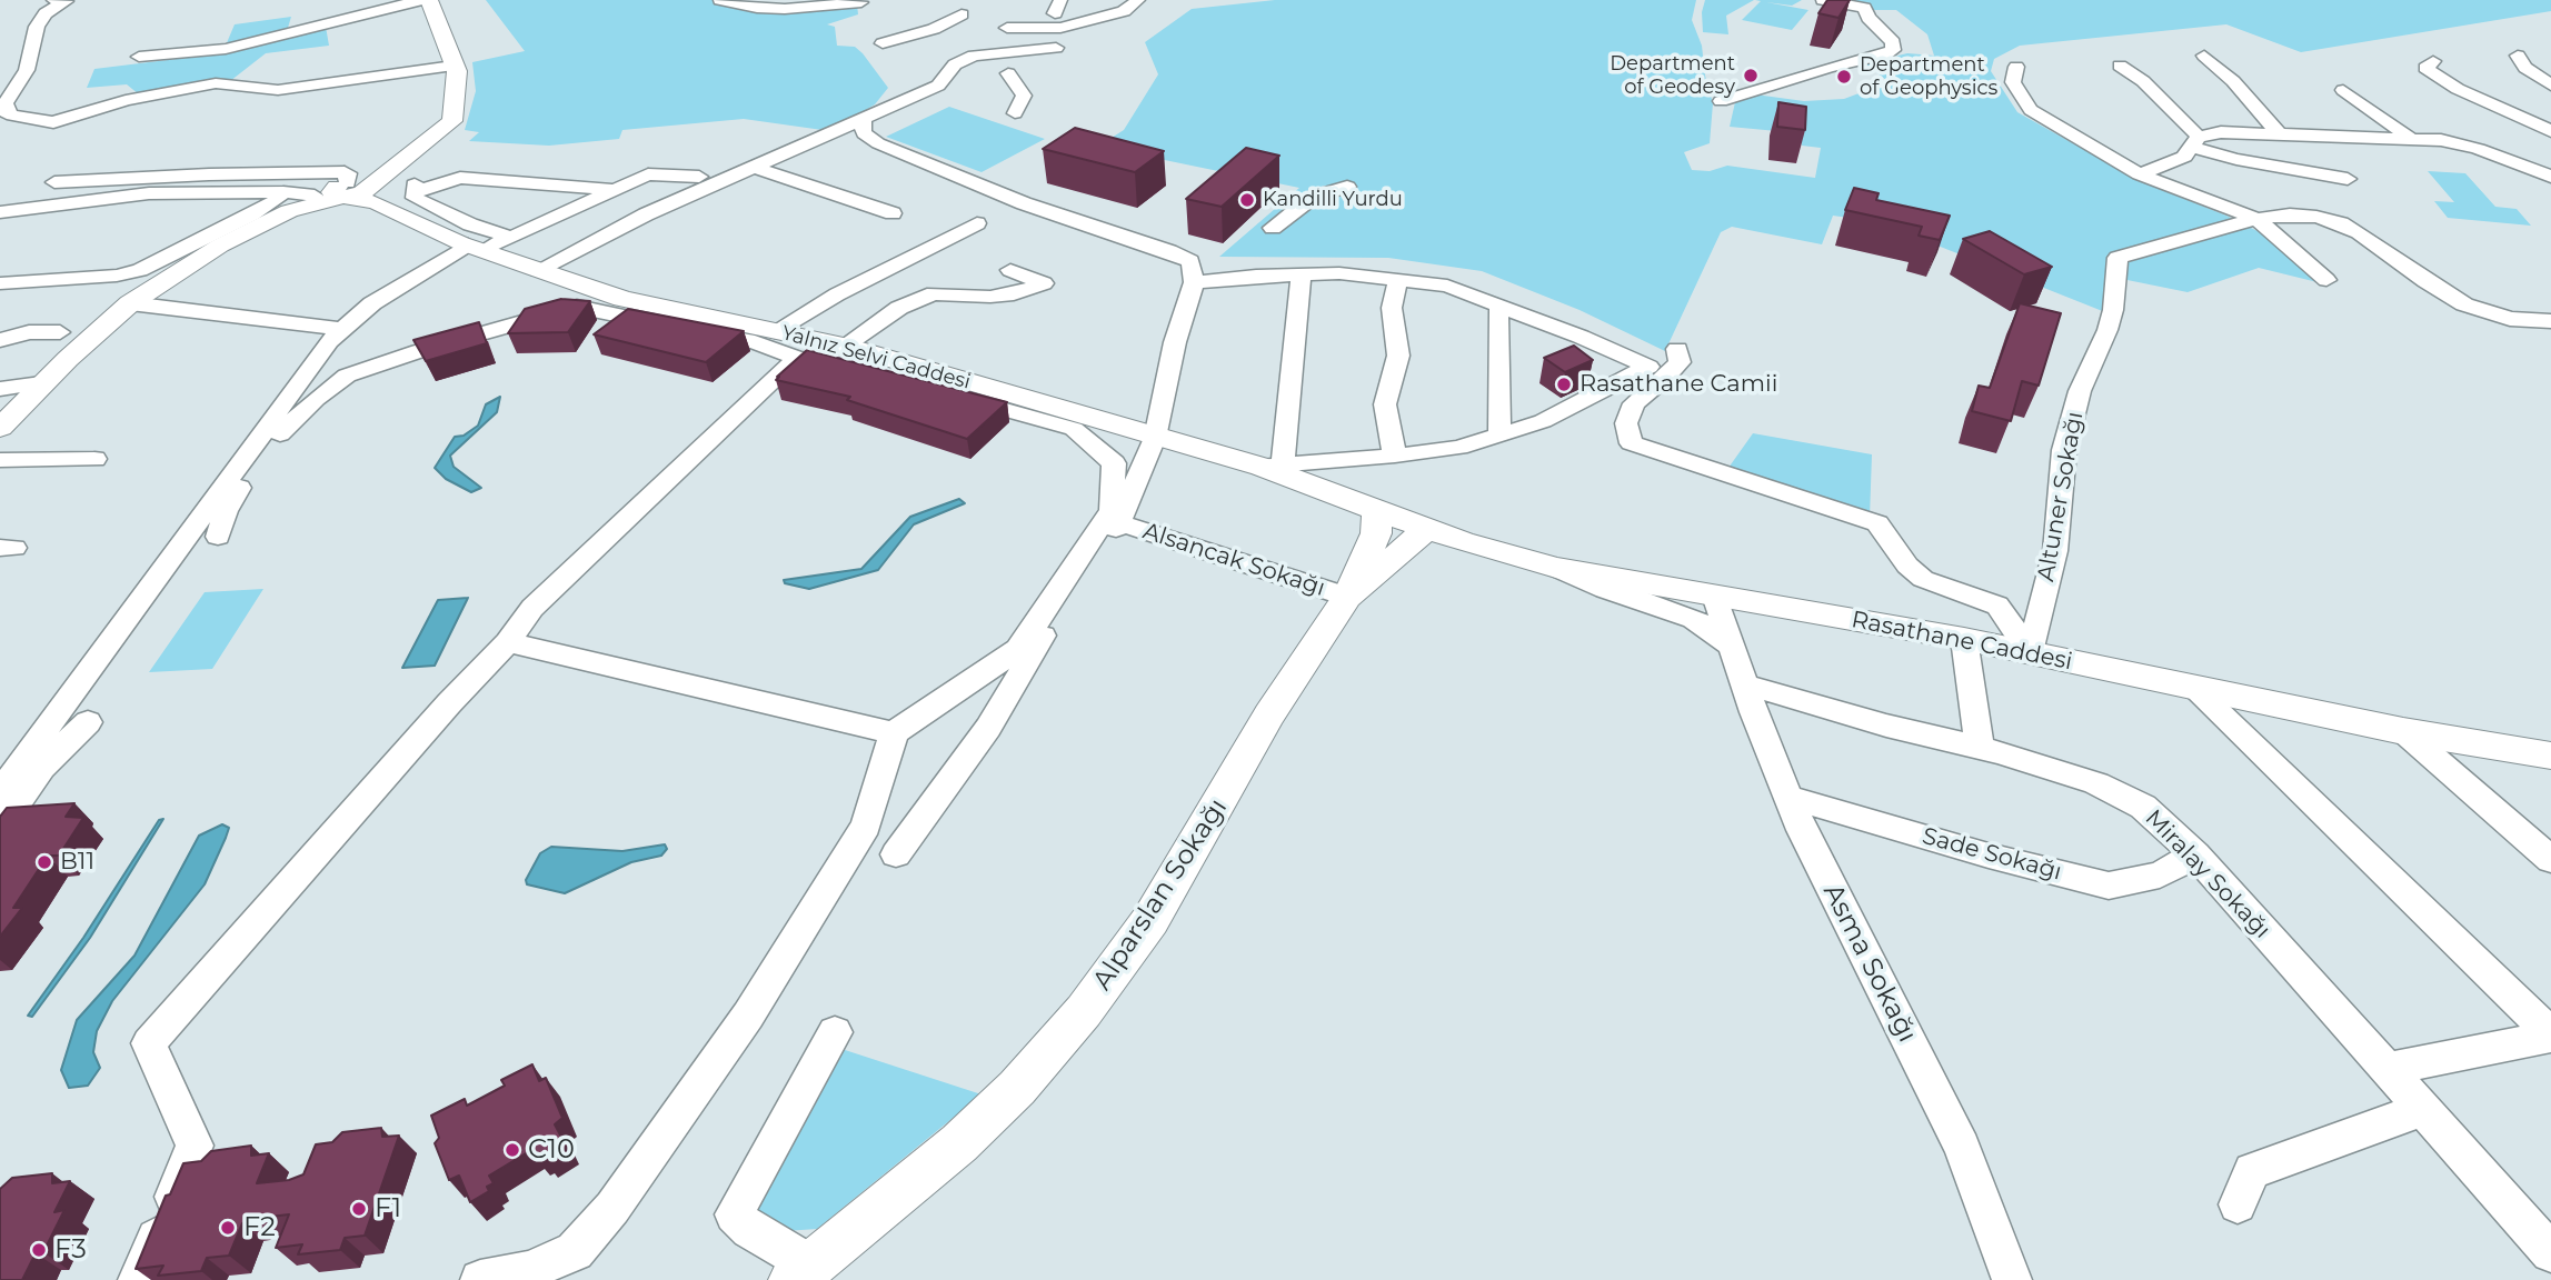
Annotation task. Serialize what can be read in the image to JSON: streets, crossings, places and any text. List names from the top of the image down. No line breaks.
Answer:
{"streets":{"street":["Yalnız Selvi Caddesi","Altuner Sokağı","Alsancak Sokağı","Rasathane Caddesi","Sade Sokağı","Miralay Sokağı","Alparslan Sokağı","Asma Sokağı"]},"crossings":[["Yalnız Selvi Caddesi","Rasathane Caddesi"],["Yalnız Selvi Caddesi","Alparslan Sokağı"],["Altuner Sokağı","Rasathane Caddesi"],["Alsancak Sokağı","Alparslan Sokağı"],["Rasathane Caddesi","Alparslan Sokağı"],["Rasathane Caddesi","Asma Sokağı"],["Sade Sokağı","Miralay Sokağı"],["Sade Sokağı","Asma Sokağı"],["Miralay Sokağı","Asma Sokağı"]],"places":["Department of Geodesy","Department of Geophysics","Kandilli Yurdu","Rasathane Camii","B11","C10","F1","F2","F3"]}
